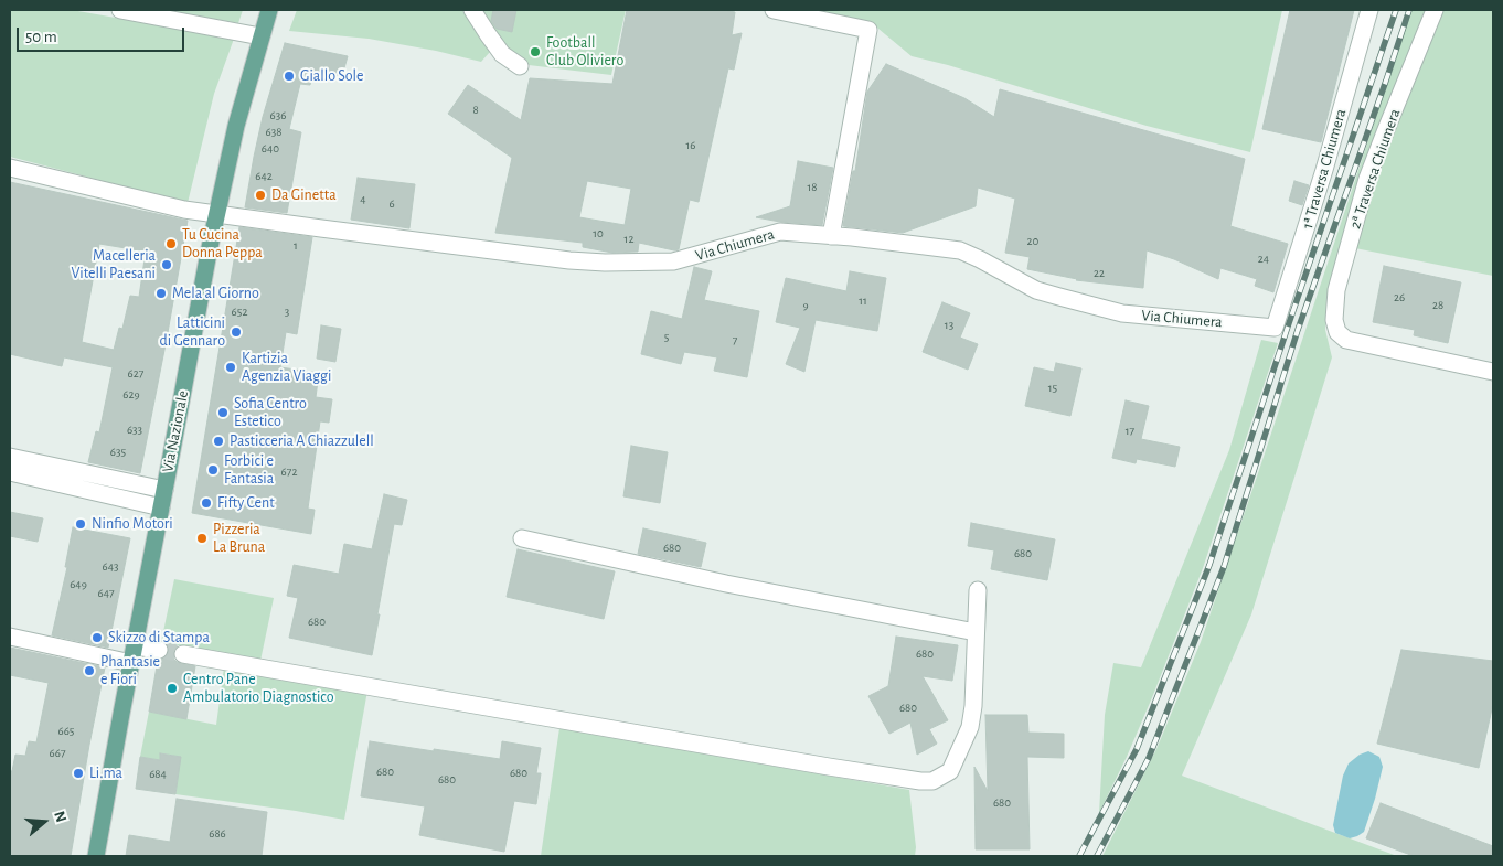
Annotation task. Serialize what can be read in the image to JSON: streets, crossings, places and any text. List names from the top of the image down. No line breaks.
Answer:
{"streets":{"main road":["Via Nazionale"],"street":["1ª Traversa Chiumera","2ª Traversa Chiumera","Via Chiumera"]},"crossings":[["1ª Traversa Chiumera","Via Chiumera"],["Via Chiumera","Via Nazionale"]],"places":["Football Club Oliviero","Giallo Sole","Da Ginetta","Tu Cucina Donna Peppa","Macelleria Vitelli Paesani","Mela al Giorno","Latticini di Gennaro","Kartizia Agenzia Viaggi","Sofia Centro Estetico","Pasticceria A Chiazzulell","Forbici e Fantasia","Fifty Cent","Ninfio Motori","Pizzeria La Bruna","Skizzo di Stampa","Phantasie e Fiori","Centro Pane Ambulatorio Diagnostico","Li.ma"],"house_numbers":["8","636","638","16","640","642","18","4","6","10","12","20","1","24","22","26","11","9","28","652","3","13","5","7","627","15","629","633","17","635","672","680","680","643","649","647","680","680","680","665","667","680","680","684","680","680","686"],"scale_bar":"50 m","north":"right"}
